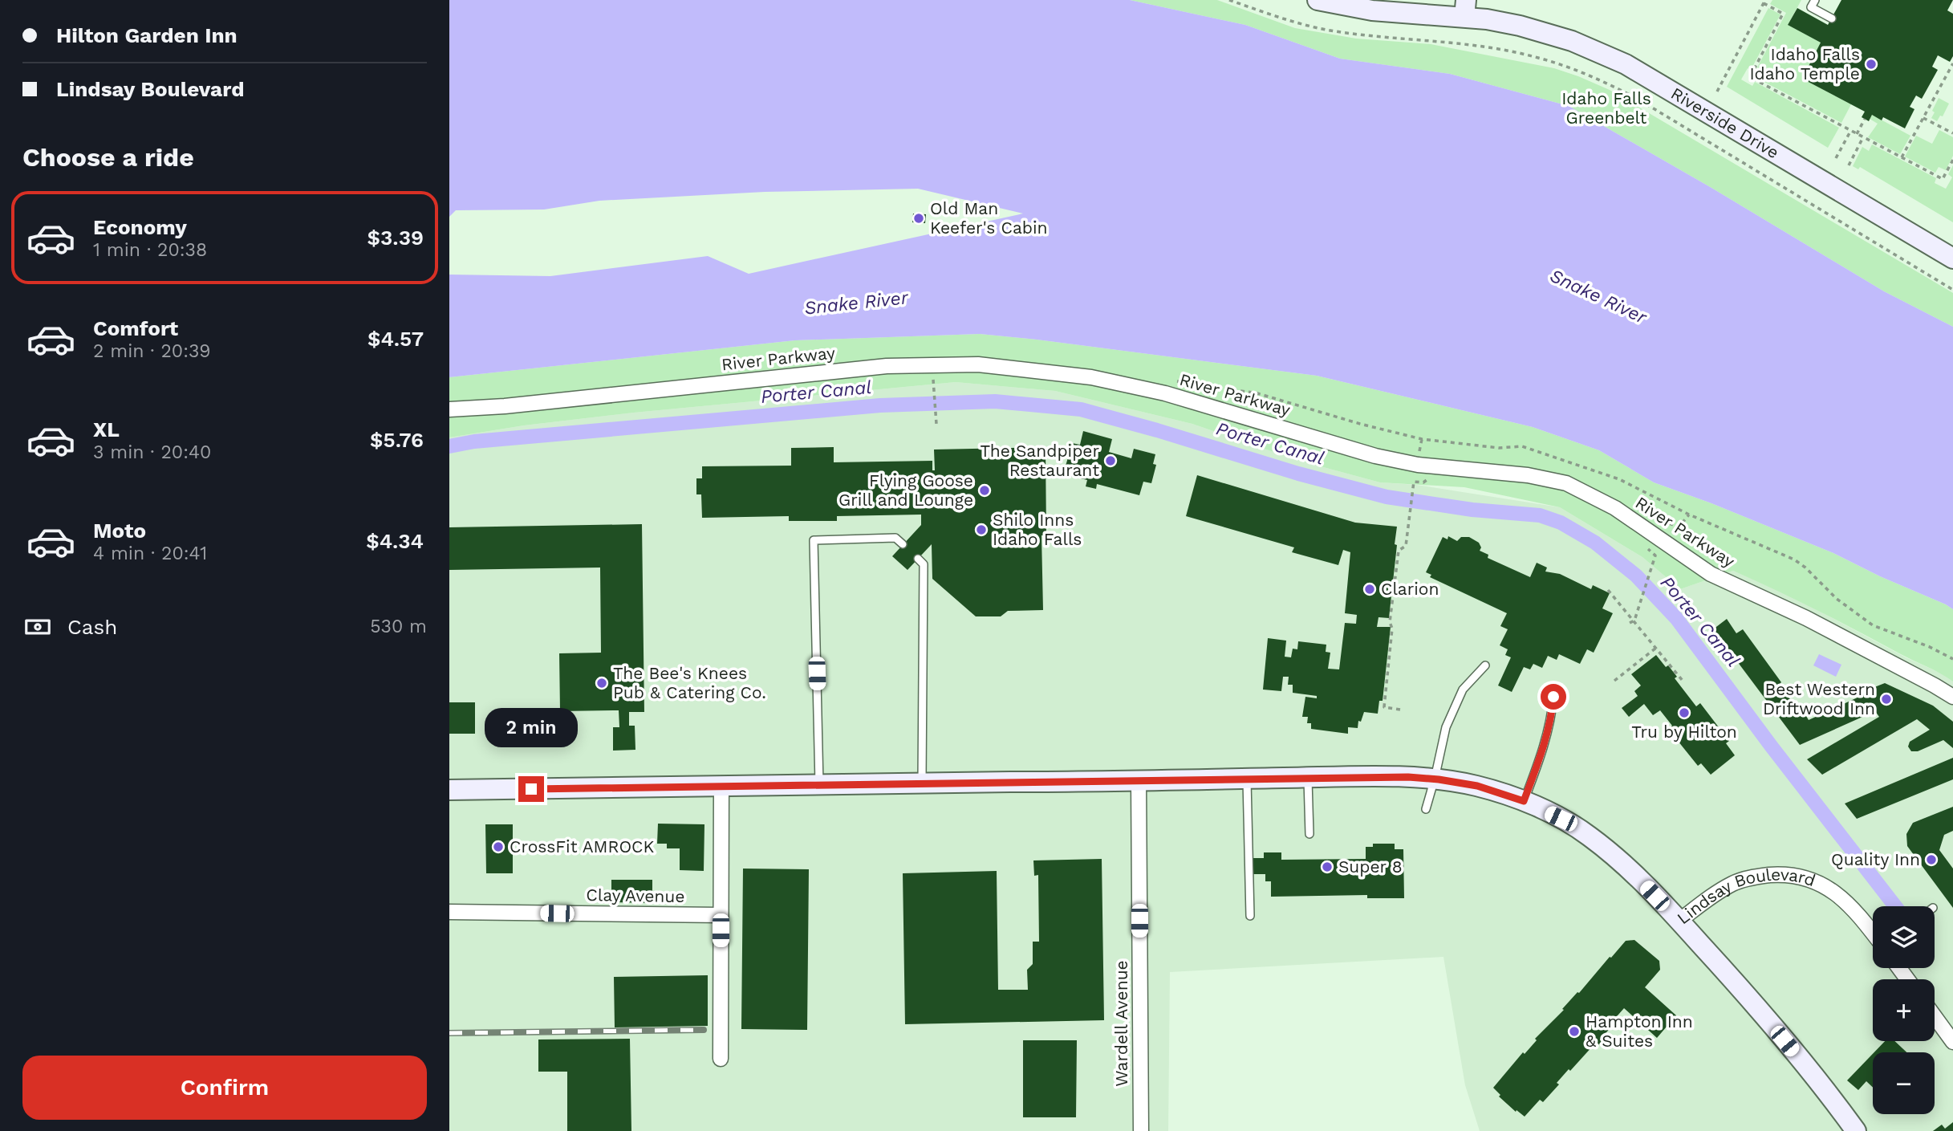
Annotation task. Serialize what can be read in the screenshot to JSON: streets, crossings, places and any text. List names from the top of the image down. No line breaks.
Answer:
{"streets":{"street":["Riverside Drive","River Parkway","Clay Avenue","Lindsay Boulevard","Wardell Avenue"]},"crossings":[["Lindsay Boulevard","Wardell Avenue"]],"water":["Snake River","Porter Canal"],"parks":["Idaho Falls Greenbelt"],"places":["Idaho Falls Idaho Temple","Old Man Keefer's Cabin","The Sandpiper Restaurant","Flying Goose Grill and Lounge","Shilo Inns Idaho Falls","Clarion","The Bee's Knees Pub & Catering Co.","Best Western Driftwood Inn","Tru by Hilton","CrossFit AMROCK","Quality Inn","Super 8","Hampton Inn & Suites"],"page":{"banner":["Hilton Garden Inn","Lindsay Boulevard"],"heading":"Choose a ride","list":[{"name":"Economy","note":"1 min · 20:38","value":"$3.39"},{"name":"Comfort","note":"2 min · 20:39","value":"$4.57"},{"name":"XL","note":"3 min · 20:40","value":"$5.76"},{"name":"Moto","note":"4 min · 20:41","value":"$4.34"}],"pay":["Cash","530 m"],"bubble":"2 min","map_buttons":["+","−"],"buttons":"Confirm"}}
